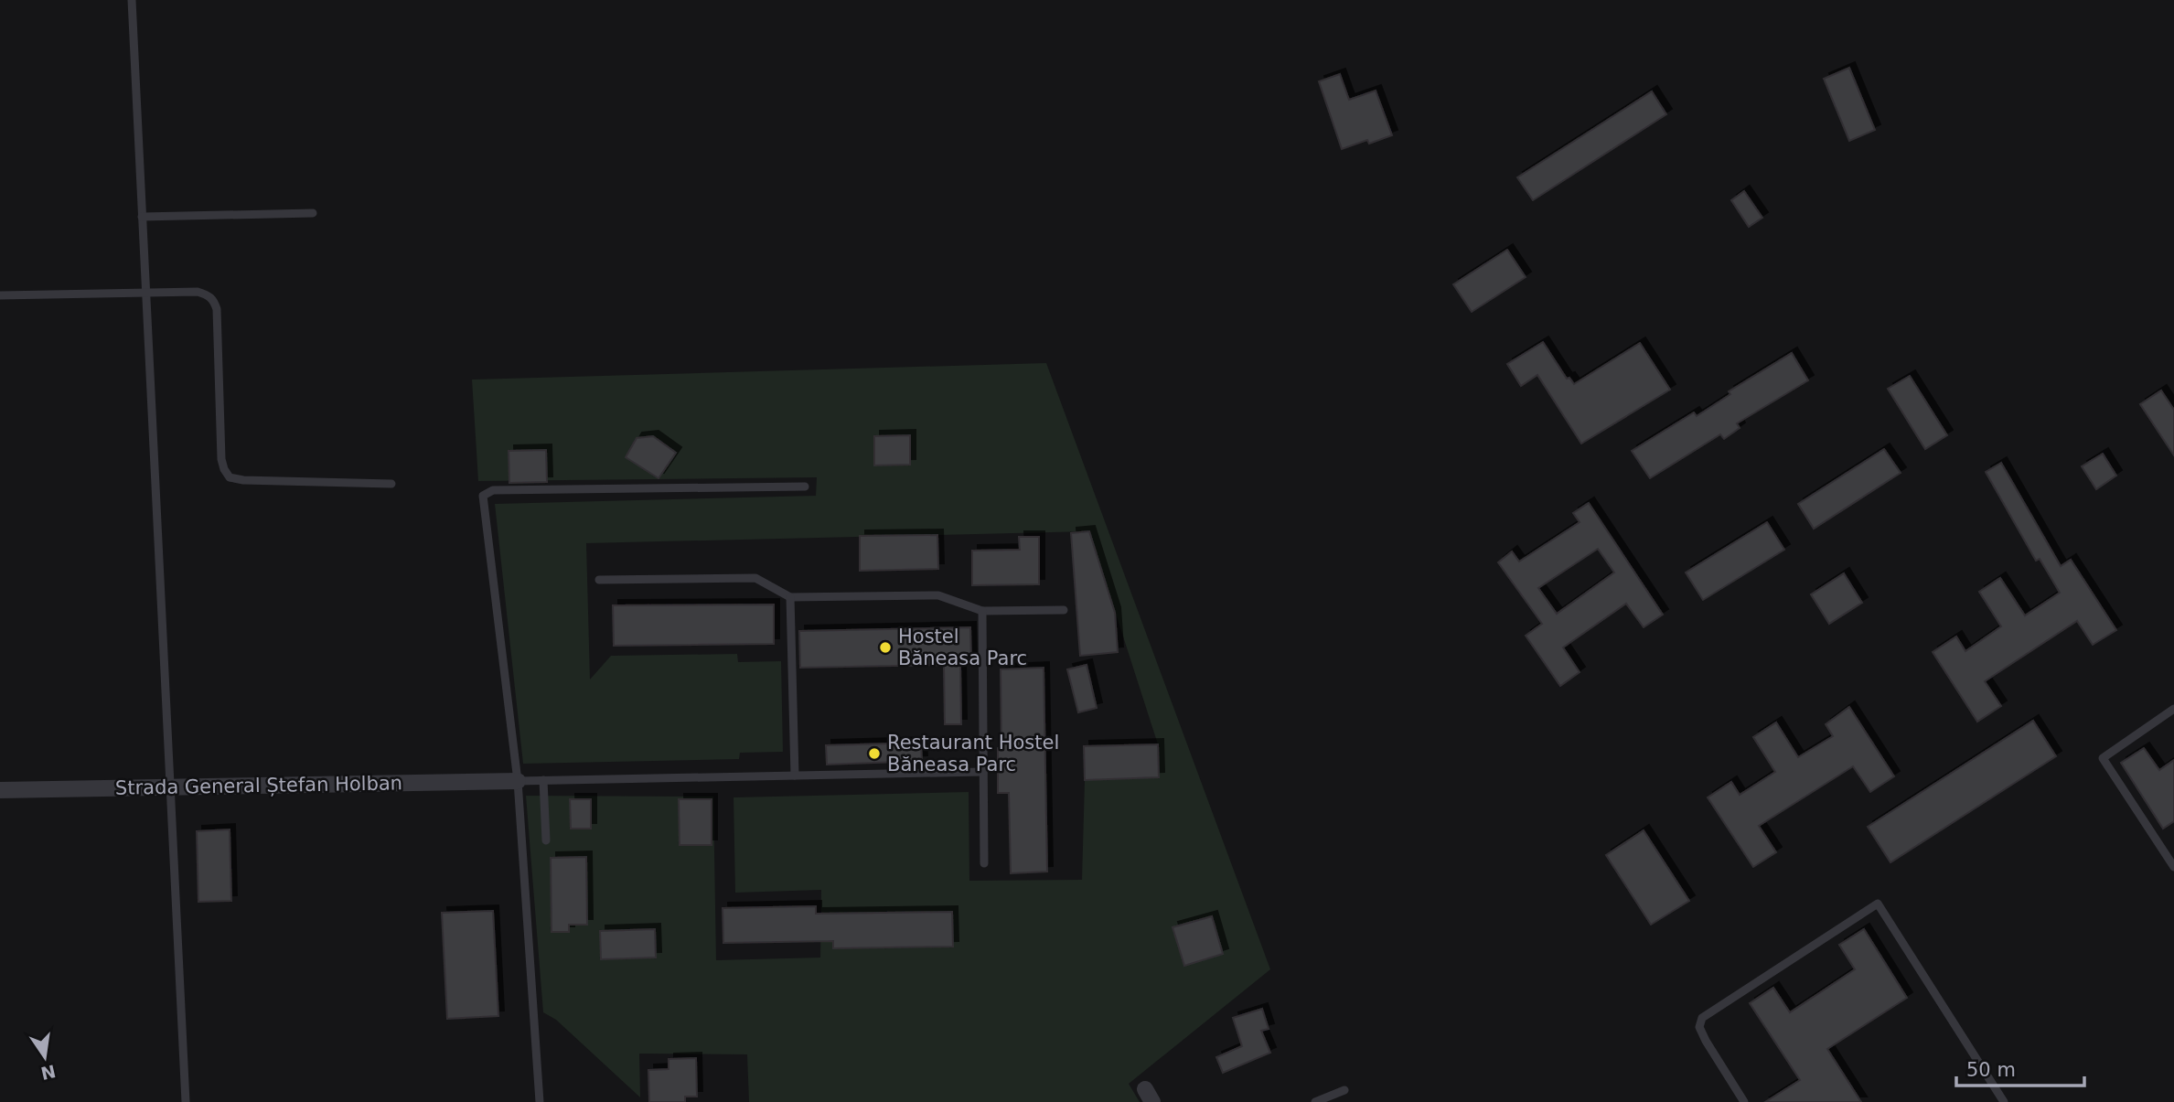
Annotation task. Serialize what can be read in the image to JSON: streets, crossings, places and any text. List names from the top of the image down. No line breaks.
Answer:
{"streets":{"street":["Strada General Ștefan Holban"]},"places":["Hostel Băneasa Parc","Restaurant Hostel Băneasa Parc"],"scale_bar":"50 m","north":"bottom"}
